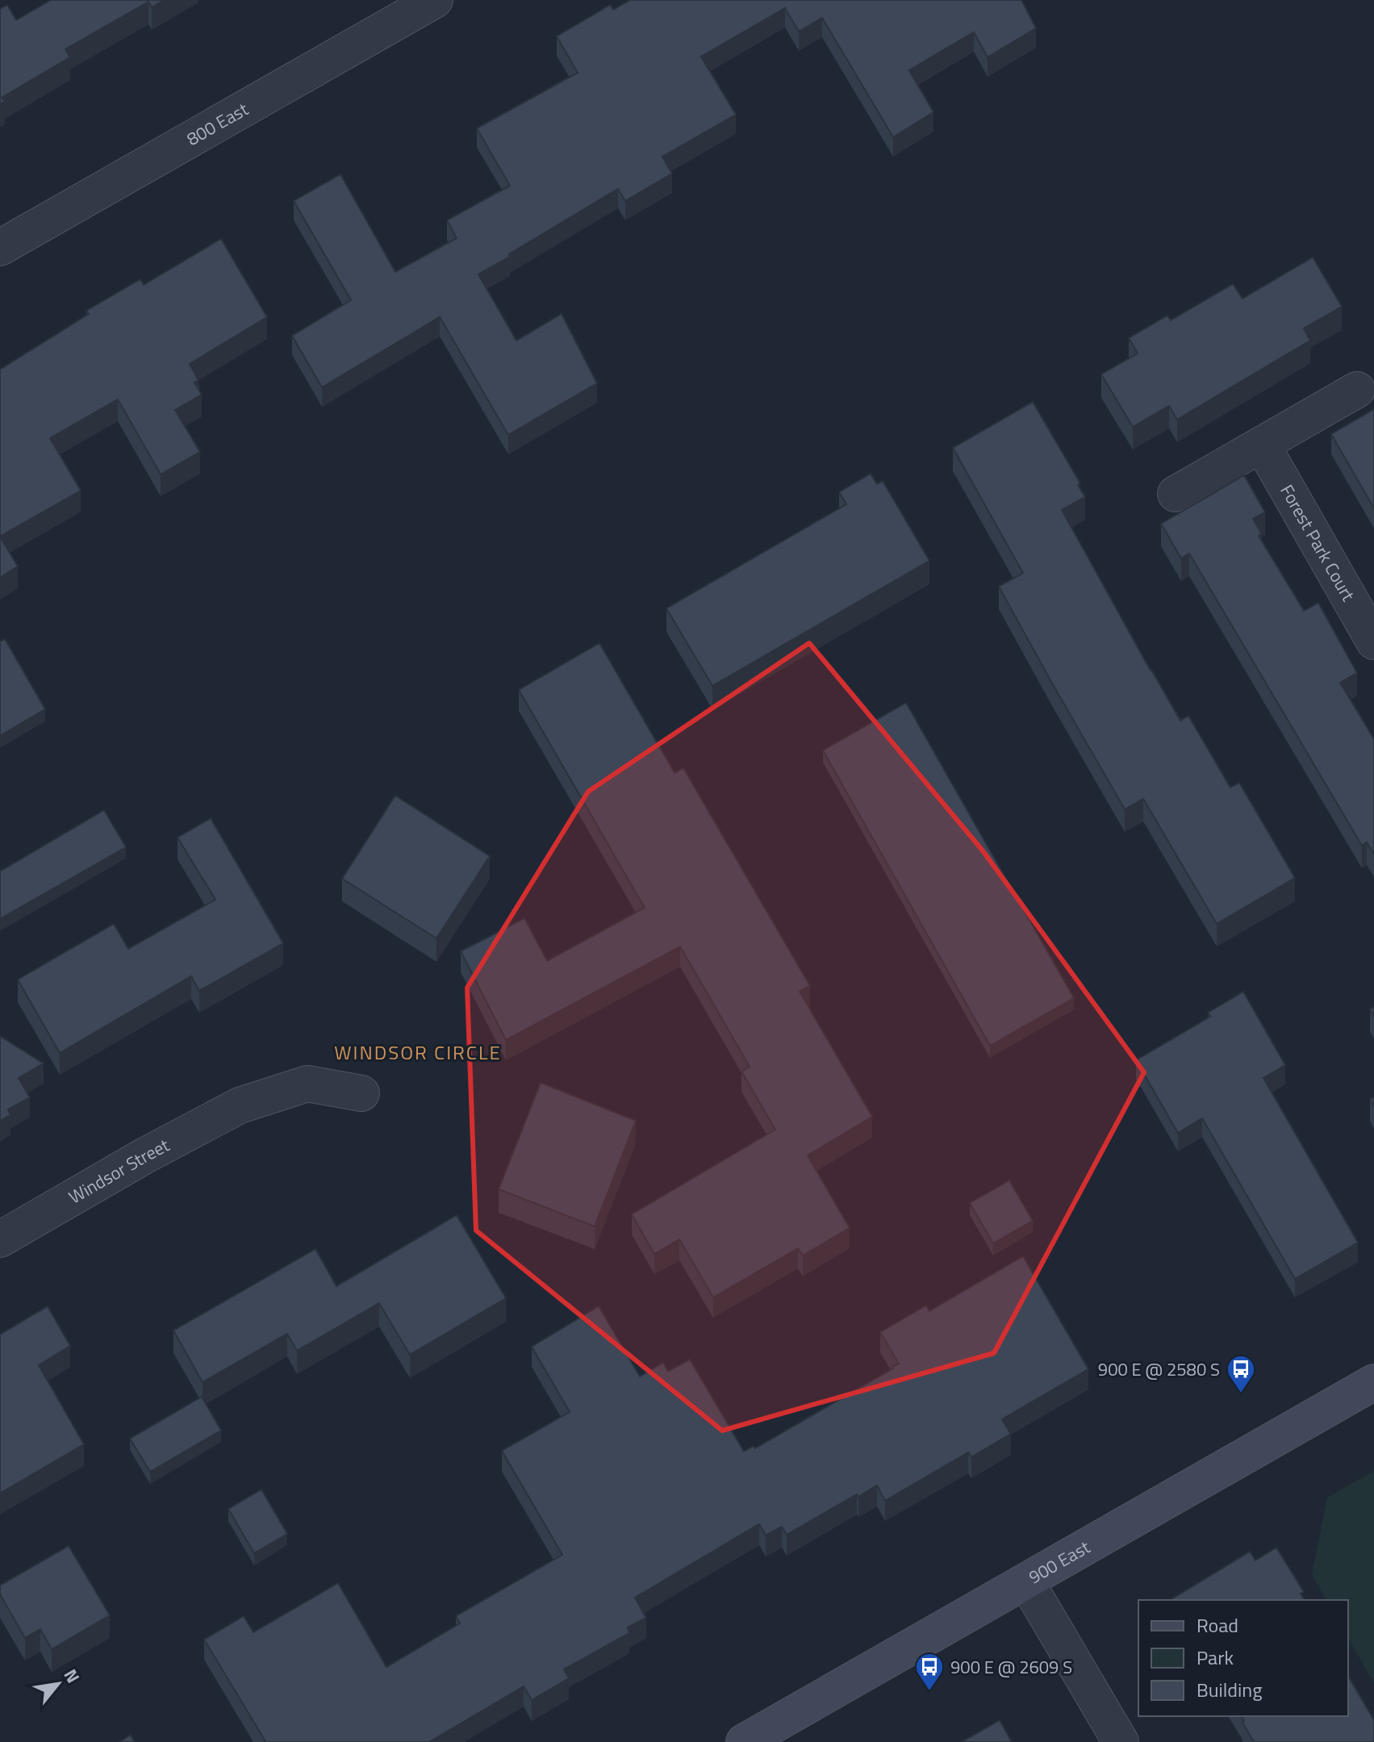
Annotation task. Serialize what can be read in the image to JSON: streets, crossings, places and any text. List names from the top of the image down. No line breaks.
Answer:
{"streets":{"street":["800 East","Forest Park Court","Windsor Street","900 East"]},"districts":["WINDSOR CIRCLE"],"places":{"bus stop":["900 E @ 2580 S","900 E @ 2609 S"]},"legend":["Road","Park","Building"],"north":"top right"}
